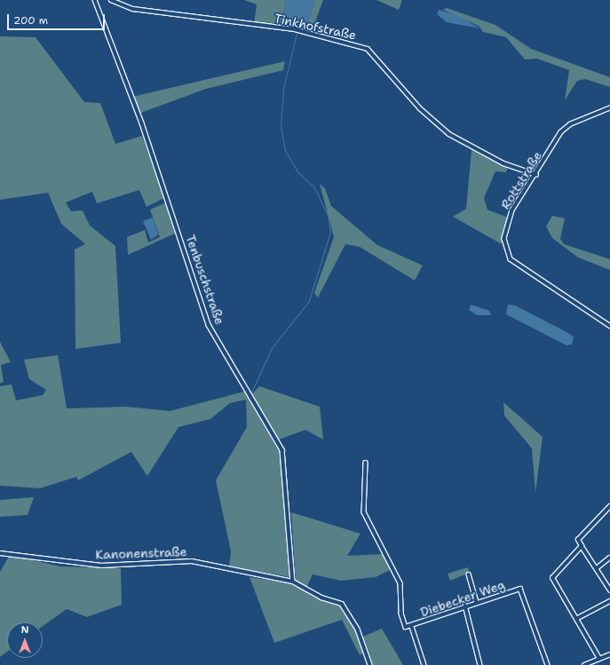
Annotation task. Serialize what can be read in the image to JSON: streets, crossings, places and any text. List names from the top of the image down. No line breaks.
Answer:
{"streets":{"street":["Tinkhofstraße","Rottstraße","Tenbuschstraße","Kanonenstraße","Diebecker Weg"]},"crossings":[["Tinkhofstraße","Rottstraße"],["Tenbuschstraße","Kanonenstraße"]],"scale_bar":"200 m","north":"top"}
